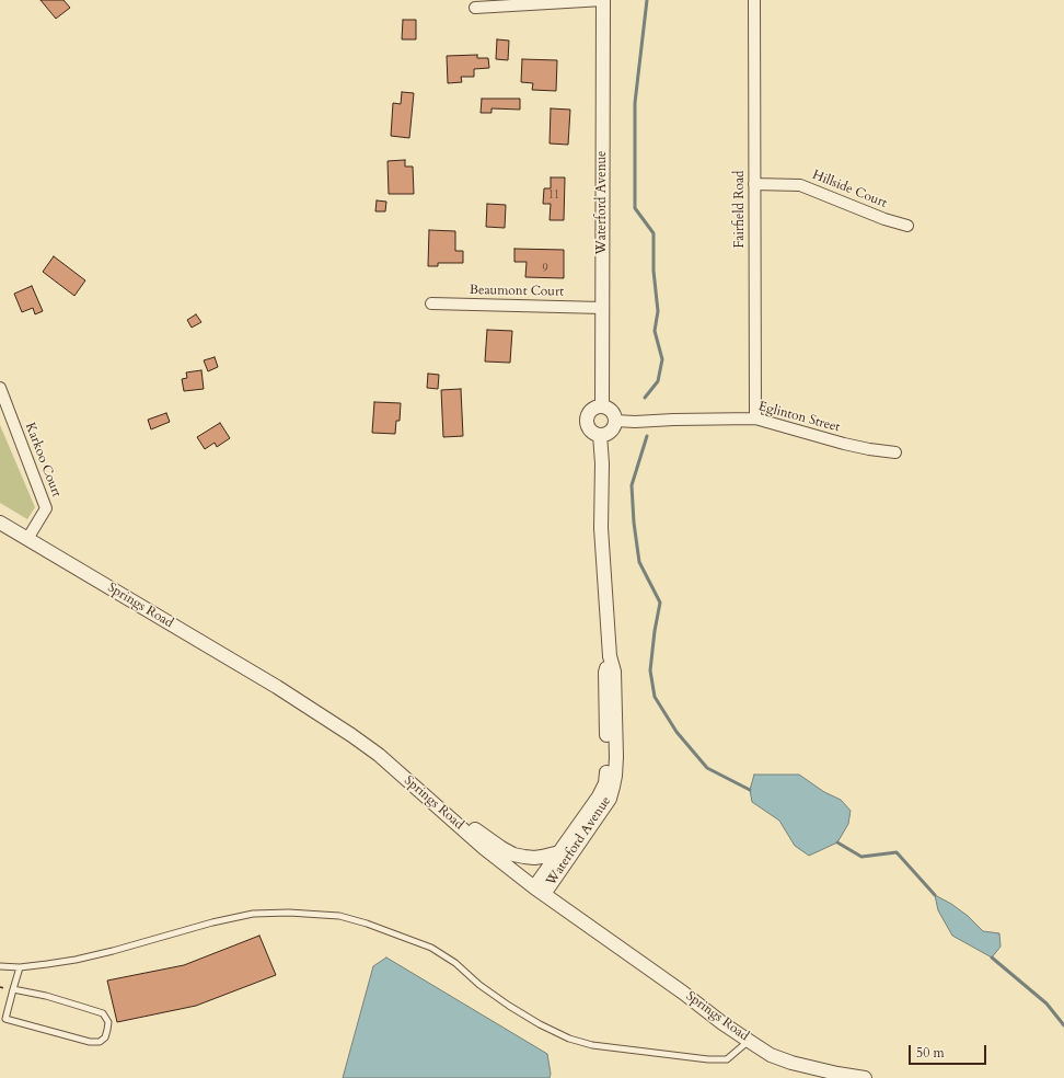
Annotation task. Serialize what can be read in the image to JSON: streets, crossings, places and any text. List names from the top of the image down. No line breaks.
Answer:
{"streets":{"street":["Hillside Court","Waterford Avenue","Fairfield Road","Beaumont Court","Eglinton Street","Karkoo Court","Springs Road"]},"crossings":[["Hillside Court","Fairfield Road"],["Waterford Avenue","Beaumont Court"],["Waterford Avenue","Eglinton Street"],["Waterford Avenue","Springs Road"],["Fairfield Road","Eglinton Street"],["Karkoo Court","Springs Road"]],"house_numbers":["11","9"],"scale_bar":"50 m"}
